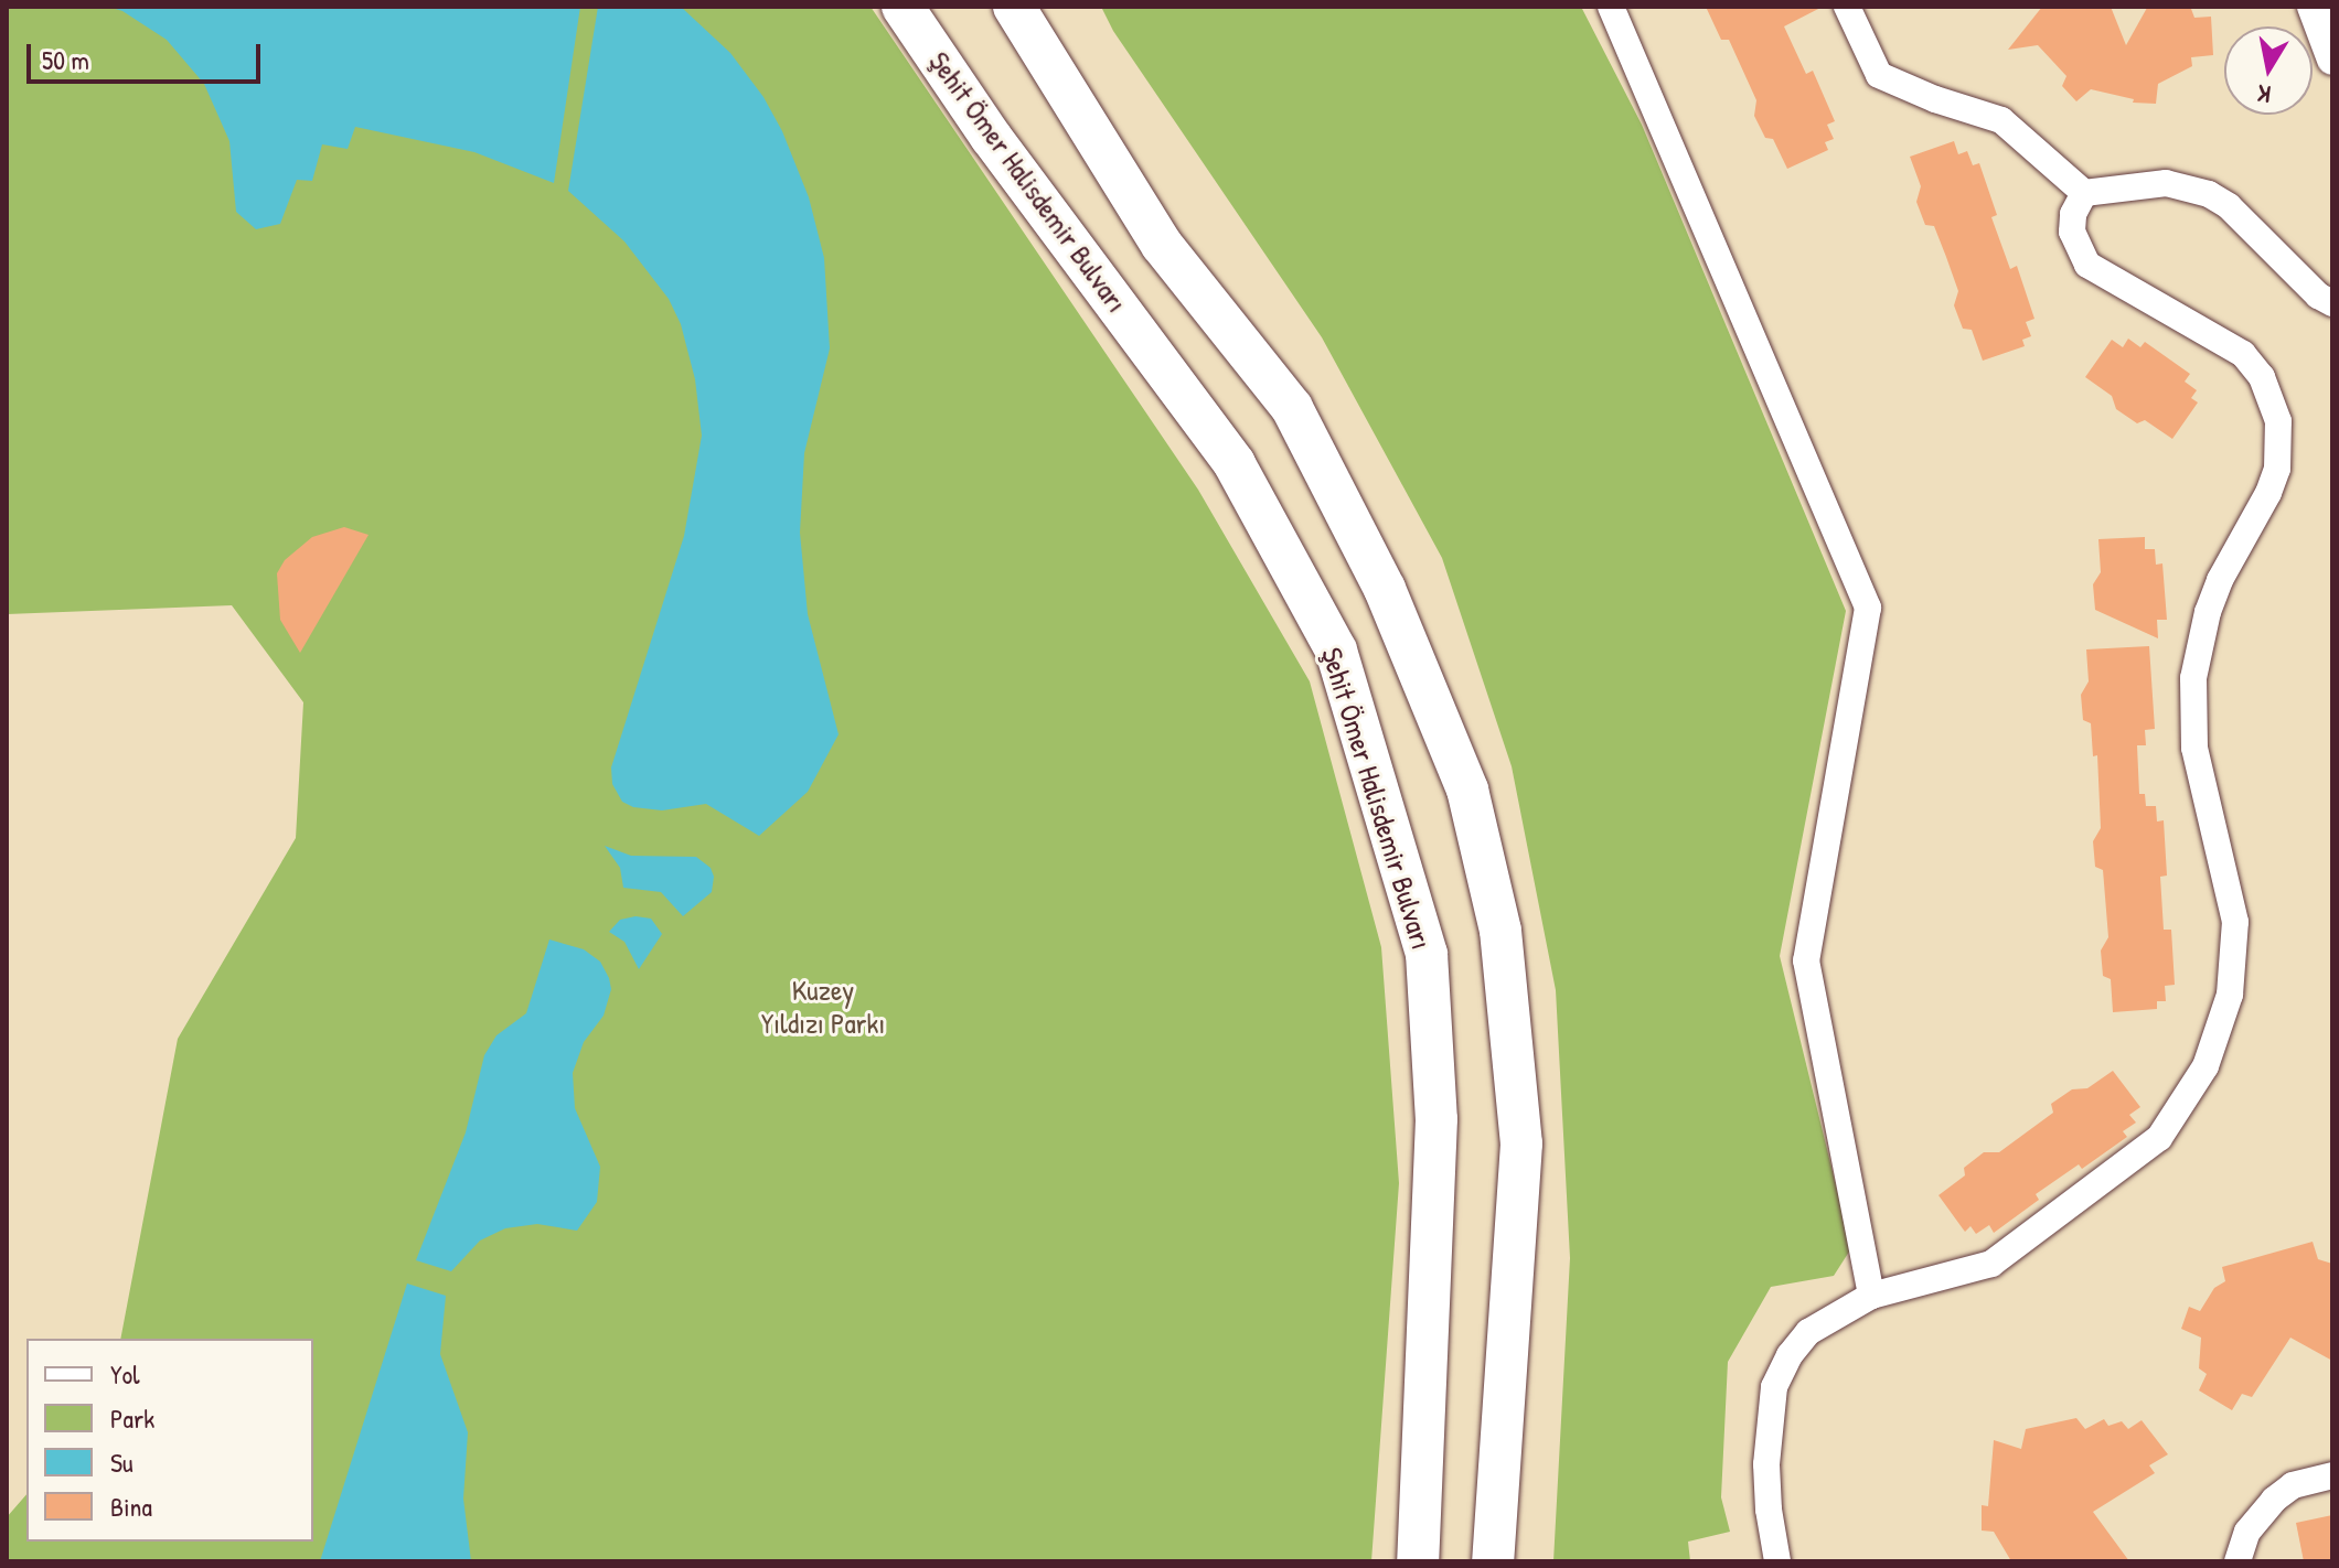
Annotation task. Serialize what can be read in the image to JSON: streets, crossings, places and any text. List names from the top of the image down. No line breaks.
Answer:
{"streets":{"highway":["Şehit Ömer Halisdemir Bulvarı"]},"parks":["Kuzey Yıldızı Parkı"],"legend":["Yol","Park","Su","Bina"],"scale_bar":"50 m","north":"bottom"}
